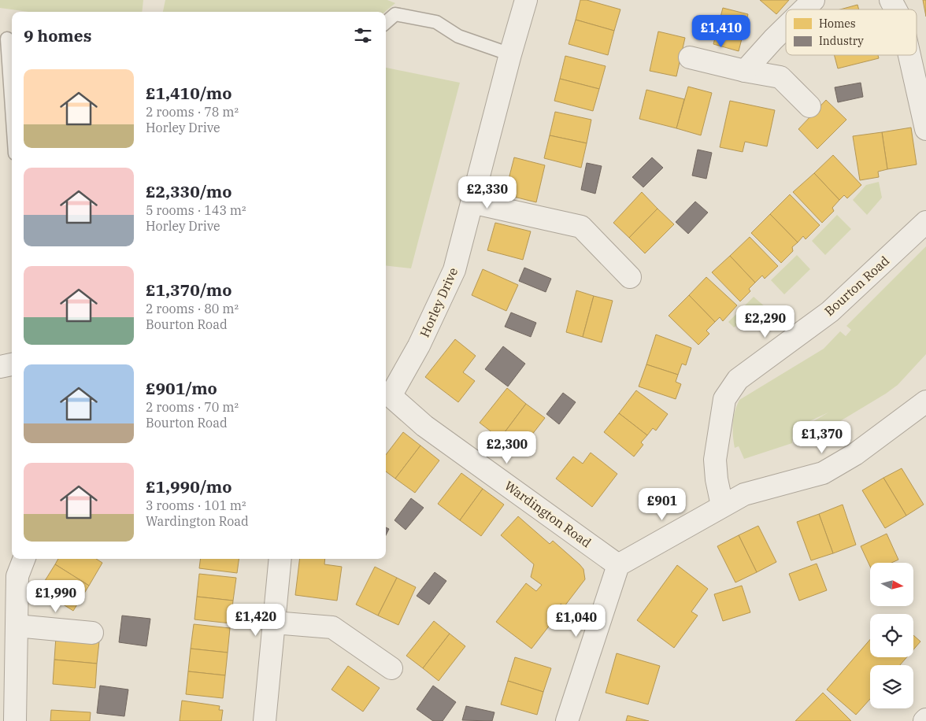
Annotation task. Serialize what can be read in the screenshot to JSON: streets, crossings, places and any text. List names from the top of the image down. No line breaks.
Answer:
{"streets":{"street":["Bourton Road","Horley Drive","Wardington Road"]},"crossings":[["Horley Drive","Wardington Road"]],"legend":["Homes","Industry"],"north":"right","page":{"heading":"9 homes","price":["£1,410","£2,330","£2,290","£1,370","£2,300","£901","£1,990","£1,420","£1,040"],"list":[{"name":"£1,410/mo","note":"2 rooms · 78 m² · Horley Drive"},{"name":"£2,330/mo","note":"5 rooms · 143 m² · Horley Drive"},{"name":"£1,370/mo","note":"2 rooms · 80 m² · Bourton Road"},{"name":"£901/mo","note":"2 rooms · 70 m² · Bourton Road"},{"name":"£1,990/mo","note":"3 rooms · 101 m² · Wardington Road"}]}}
